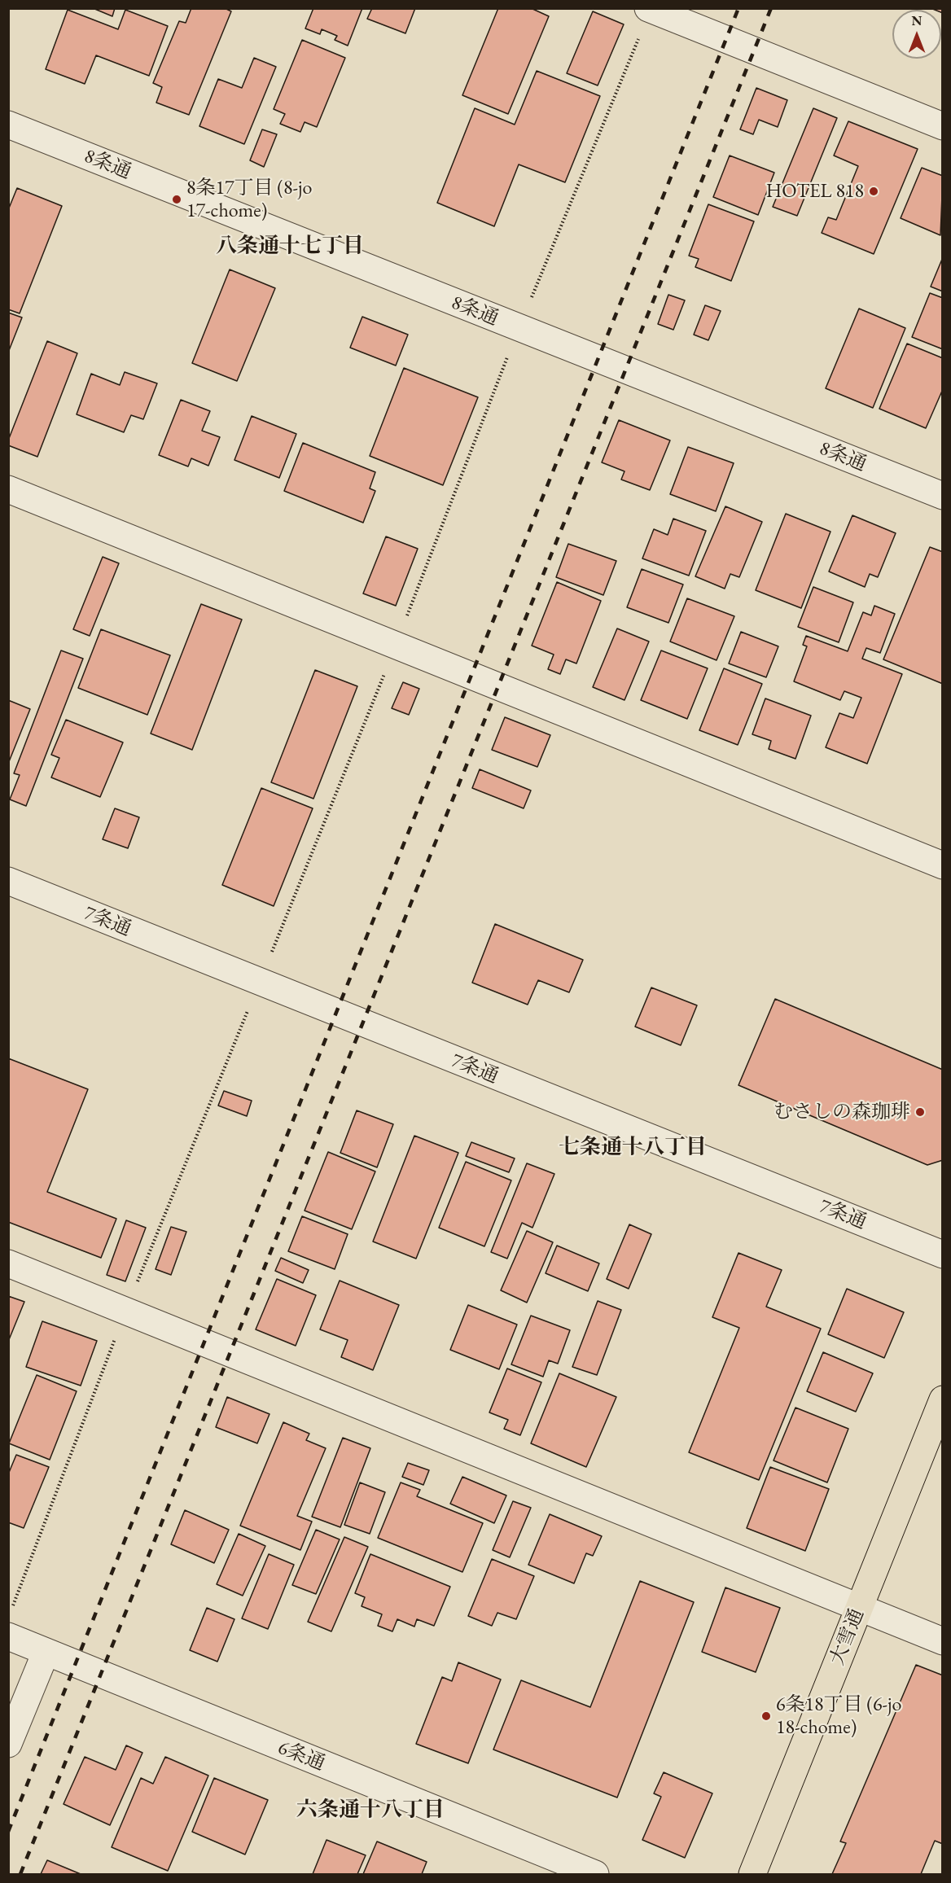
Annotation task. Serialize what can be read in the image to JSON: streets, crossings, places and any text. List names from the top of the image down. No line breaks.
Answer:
{"streets":{"highway":["大雪通"],"street":["8条通","7条通","6条通"]},"districts":["八条通十七丁目","七条通十八丁目","六条通十八丁目"],"places":["HOTEL 818","8条17丁目 (8-jo 17-chome)","むさしの森珈琲","6条18丁目 (6-jo 18-chome)"],"north":"top"}
